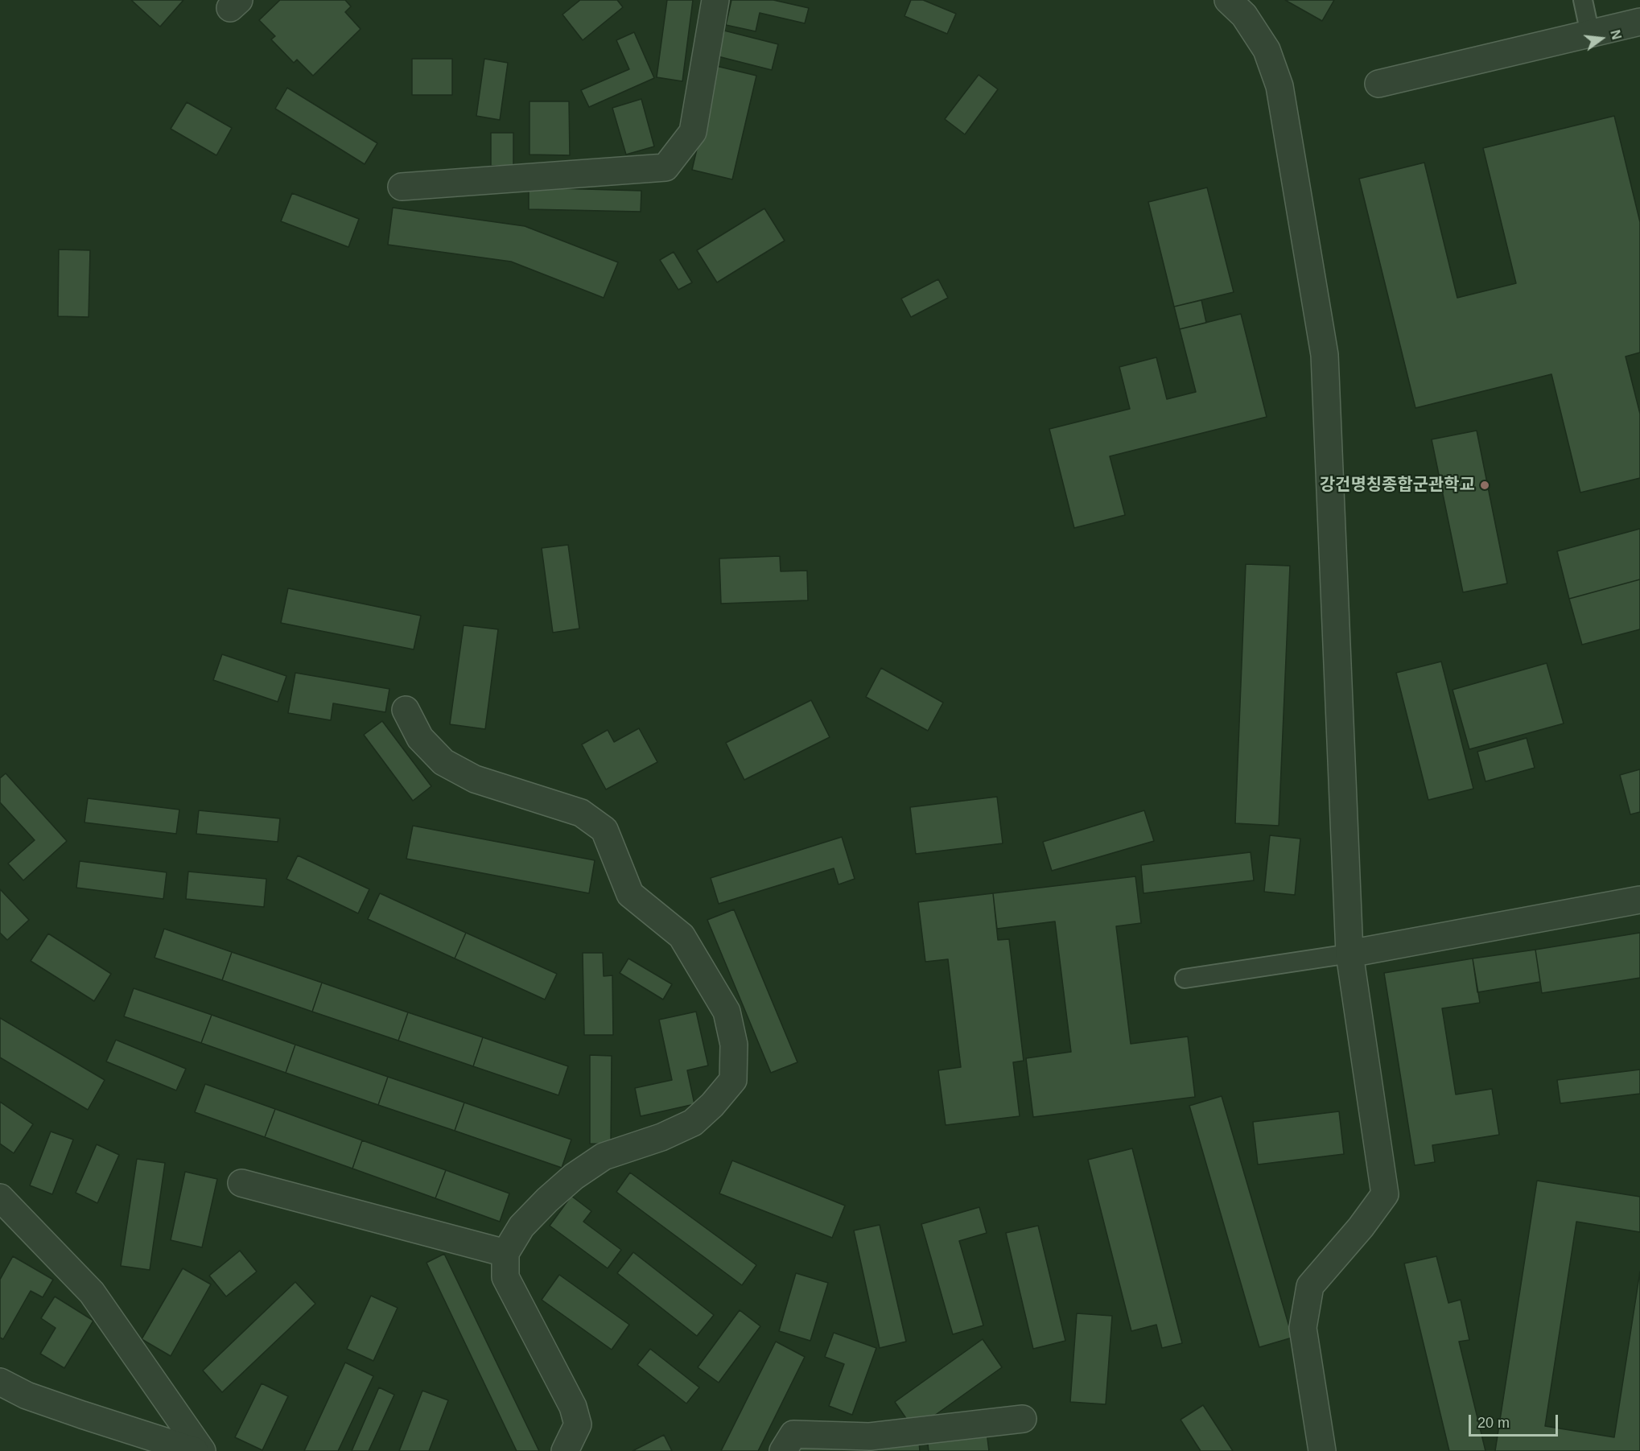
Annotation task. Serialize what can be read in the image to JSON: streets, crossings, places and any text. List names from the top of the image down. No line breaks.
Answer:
{"places":["강건명칭종합군관학교"],"scale_bar":"20 m","north":"right"}
